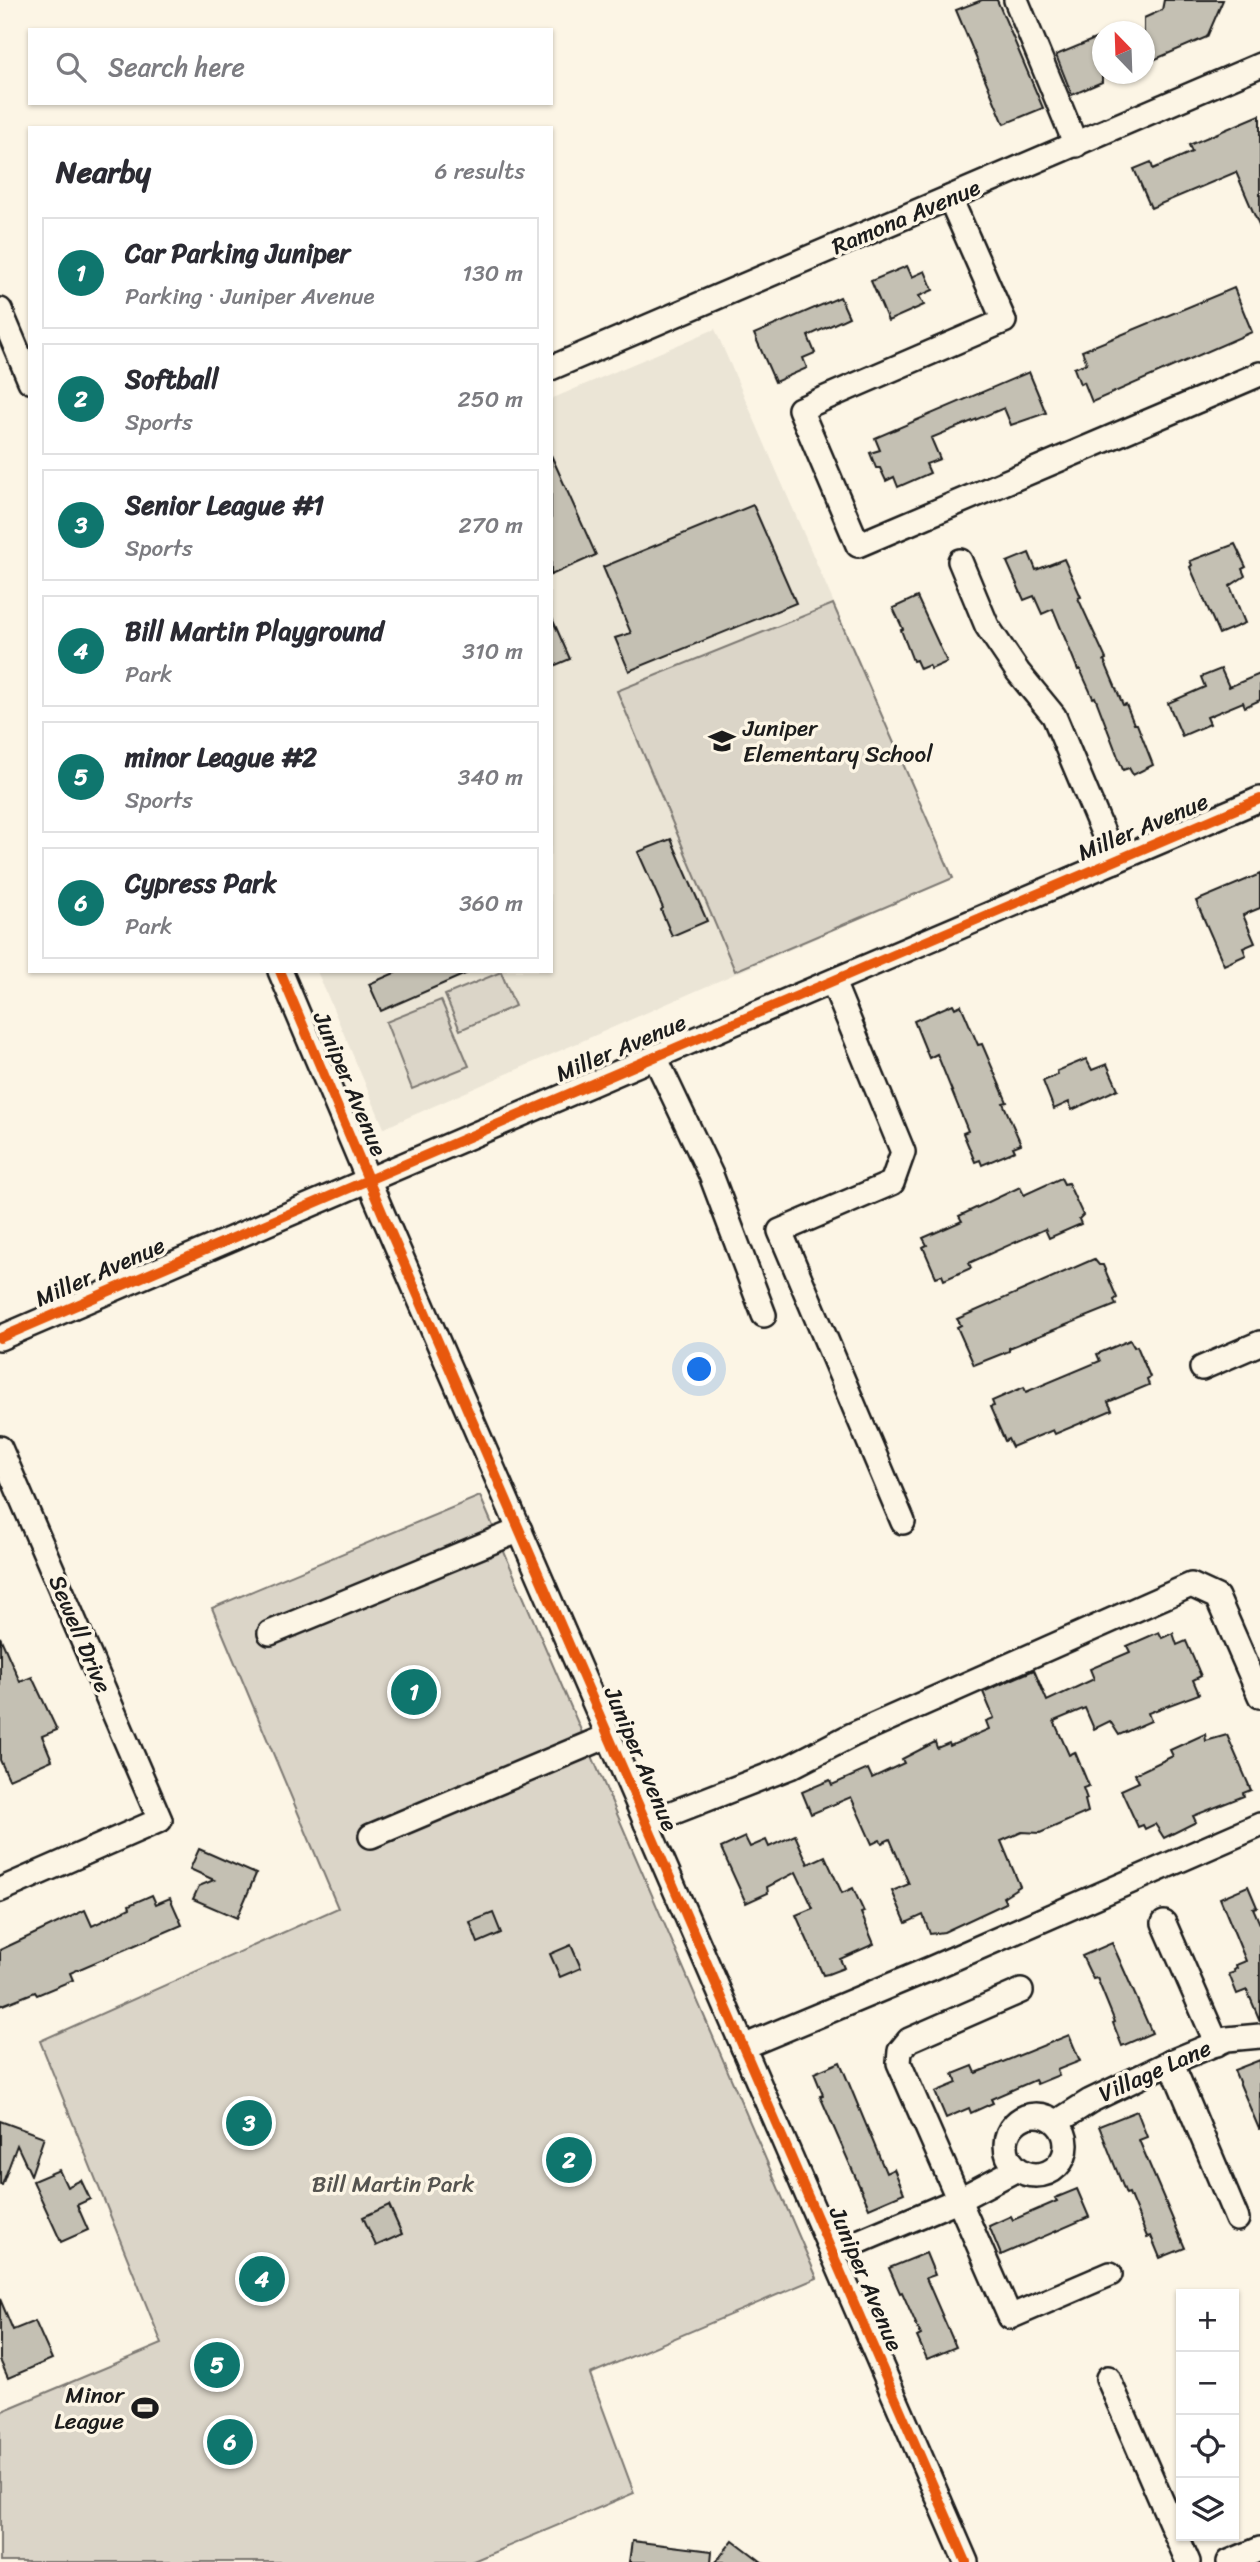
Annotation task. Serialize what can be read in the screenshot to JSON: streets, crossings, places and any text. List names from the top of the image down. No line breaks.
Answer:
{"streets":{"street":["Ramona Avenue","Miller Avenue","Juniper Avenue","Sewell Drive","Village Lane"]},"crossings":[["Miller Avenue","Juniper Avenue"]],"parks":["Bill Martin Park"],"places":{"school or university":["Juniper Elementary School"],"sports":["Minor League"]},"north":"top left","page":{"search":"Search here","heading":["Nearby","6 results"],"list":[{"mark":"1","name":"Car Parking Juniper","note":"Parking · Juniper Avenue","value":"130 m"},{"mark":"2","name":"Softball","note":"Sports","value":"250 m"},{"mark":"3","name":"Senior League #1","note":"Sports","value":"270 m"},{"mark":"4","name":"Bill Martin Playground","note":"Park","value":"310 m"},{"mark":"5","name":"minor League #2","note":"Sports","value":"340 m"},{"mark":"6","name":"Cypress Park","note":"Park","value":"360 m"}],"pins":["1","3","2","4","5","6"],"map_buttons":["+","−"]}}
